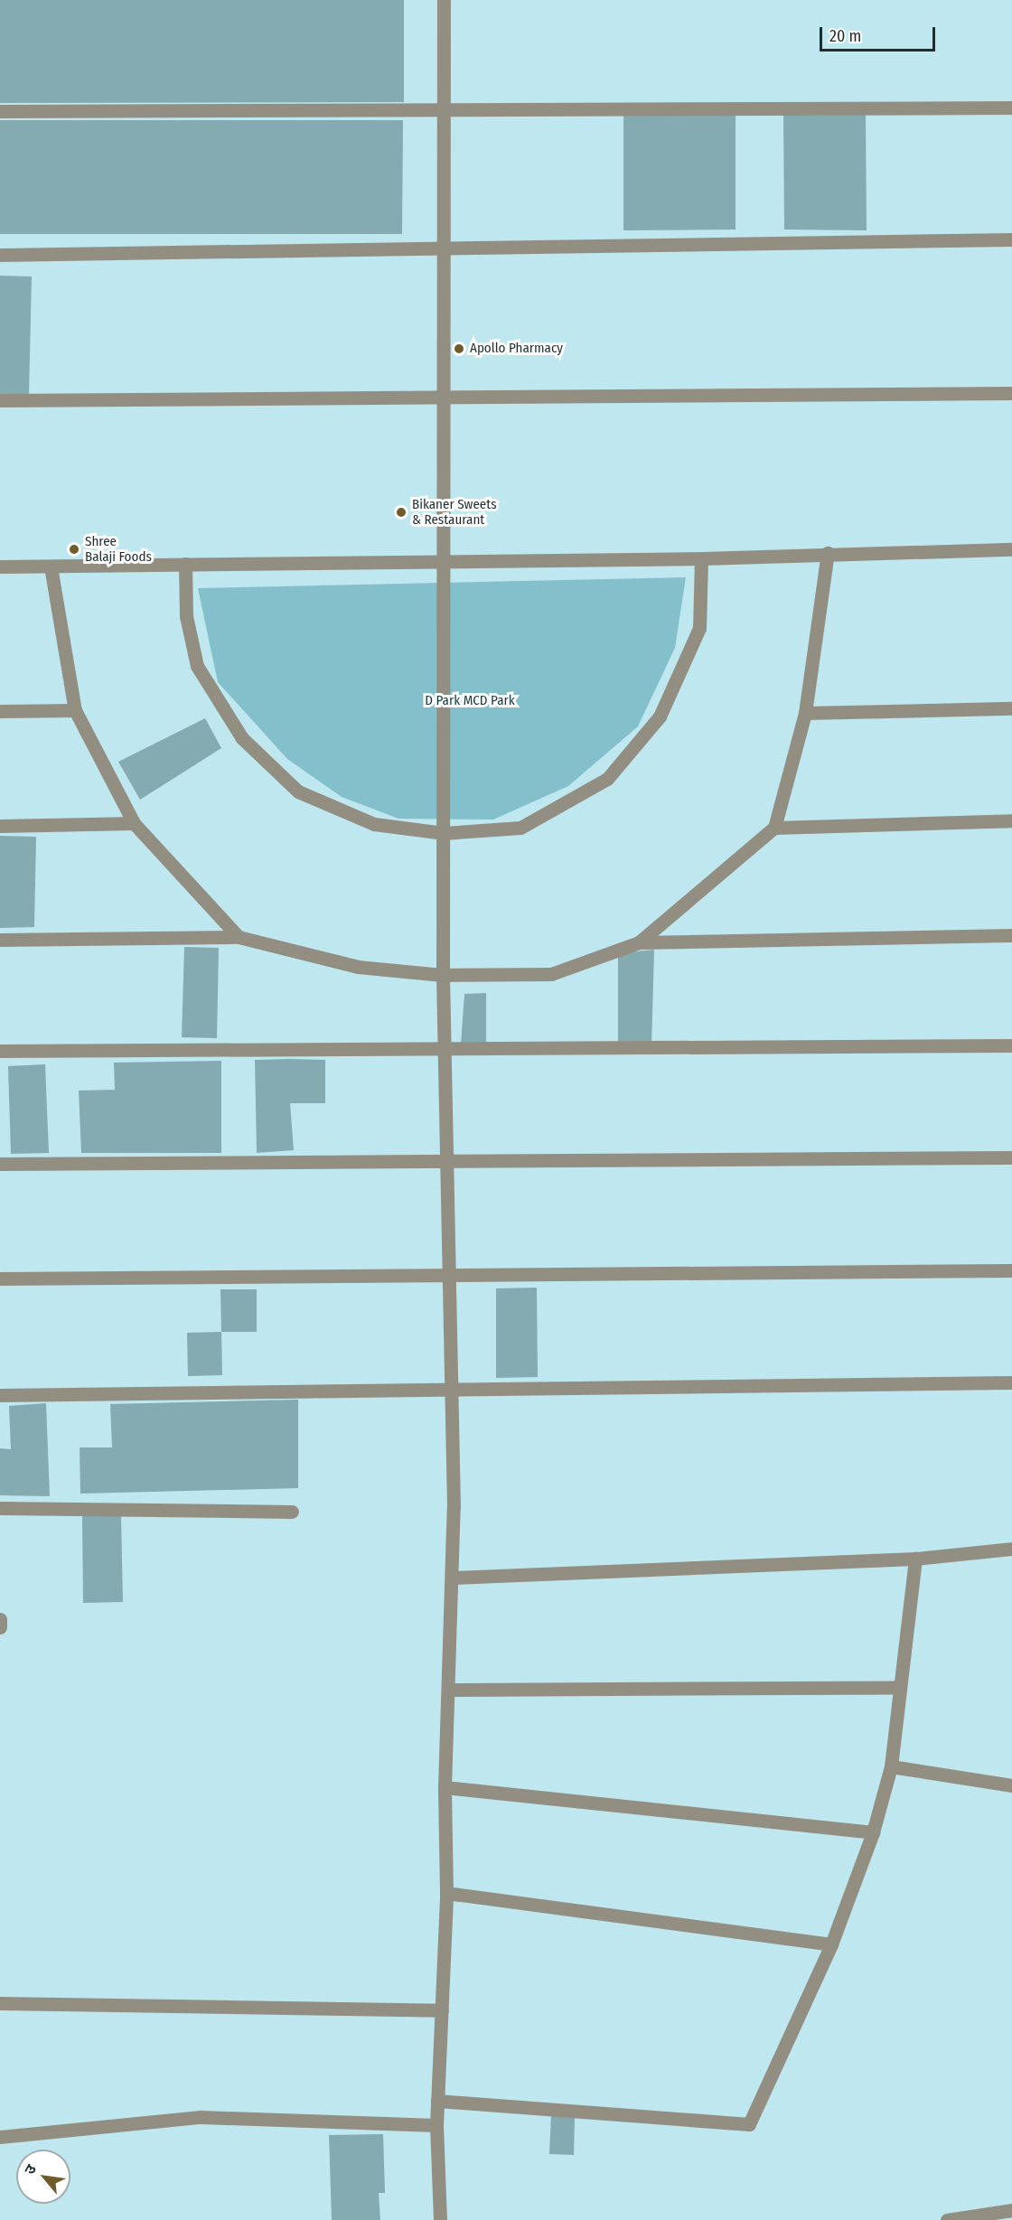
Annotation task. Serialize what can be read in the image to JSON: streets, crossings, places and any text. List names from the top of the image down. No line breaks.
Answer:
{"parks":["D Park MCD Park"],"places":["Apollo Pharmacy","Bikaner Sweets & Restaurant","Shree Balaji Foods"],"scale_bar":"20 m","north":"top left"}
